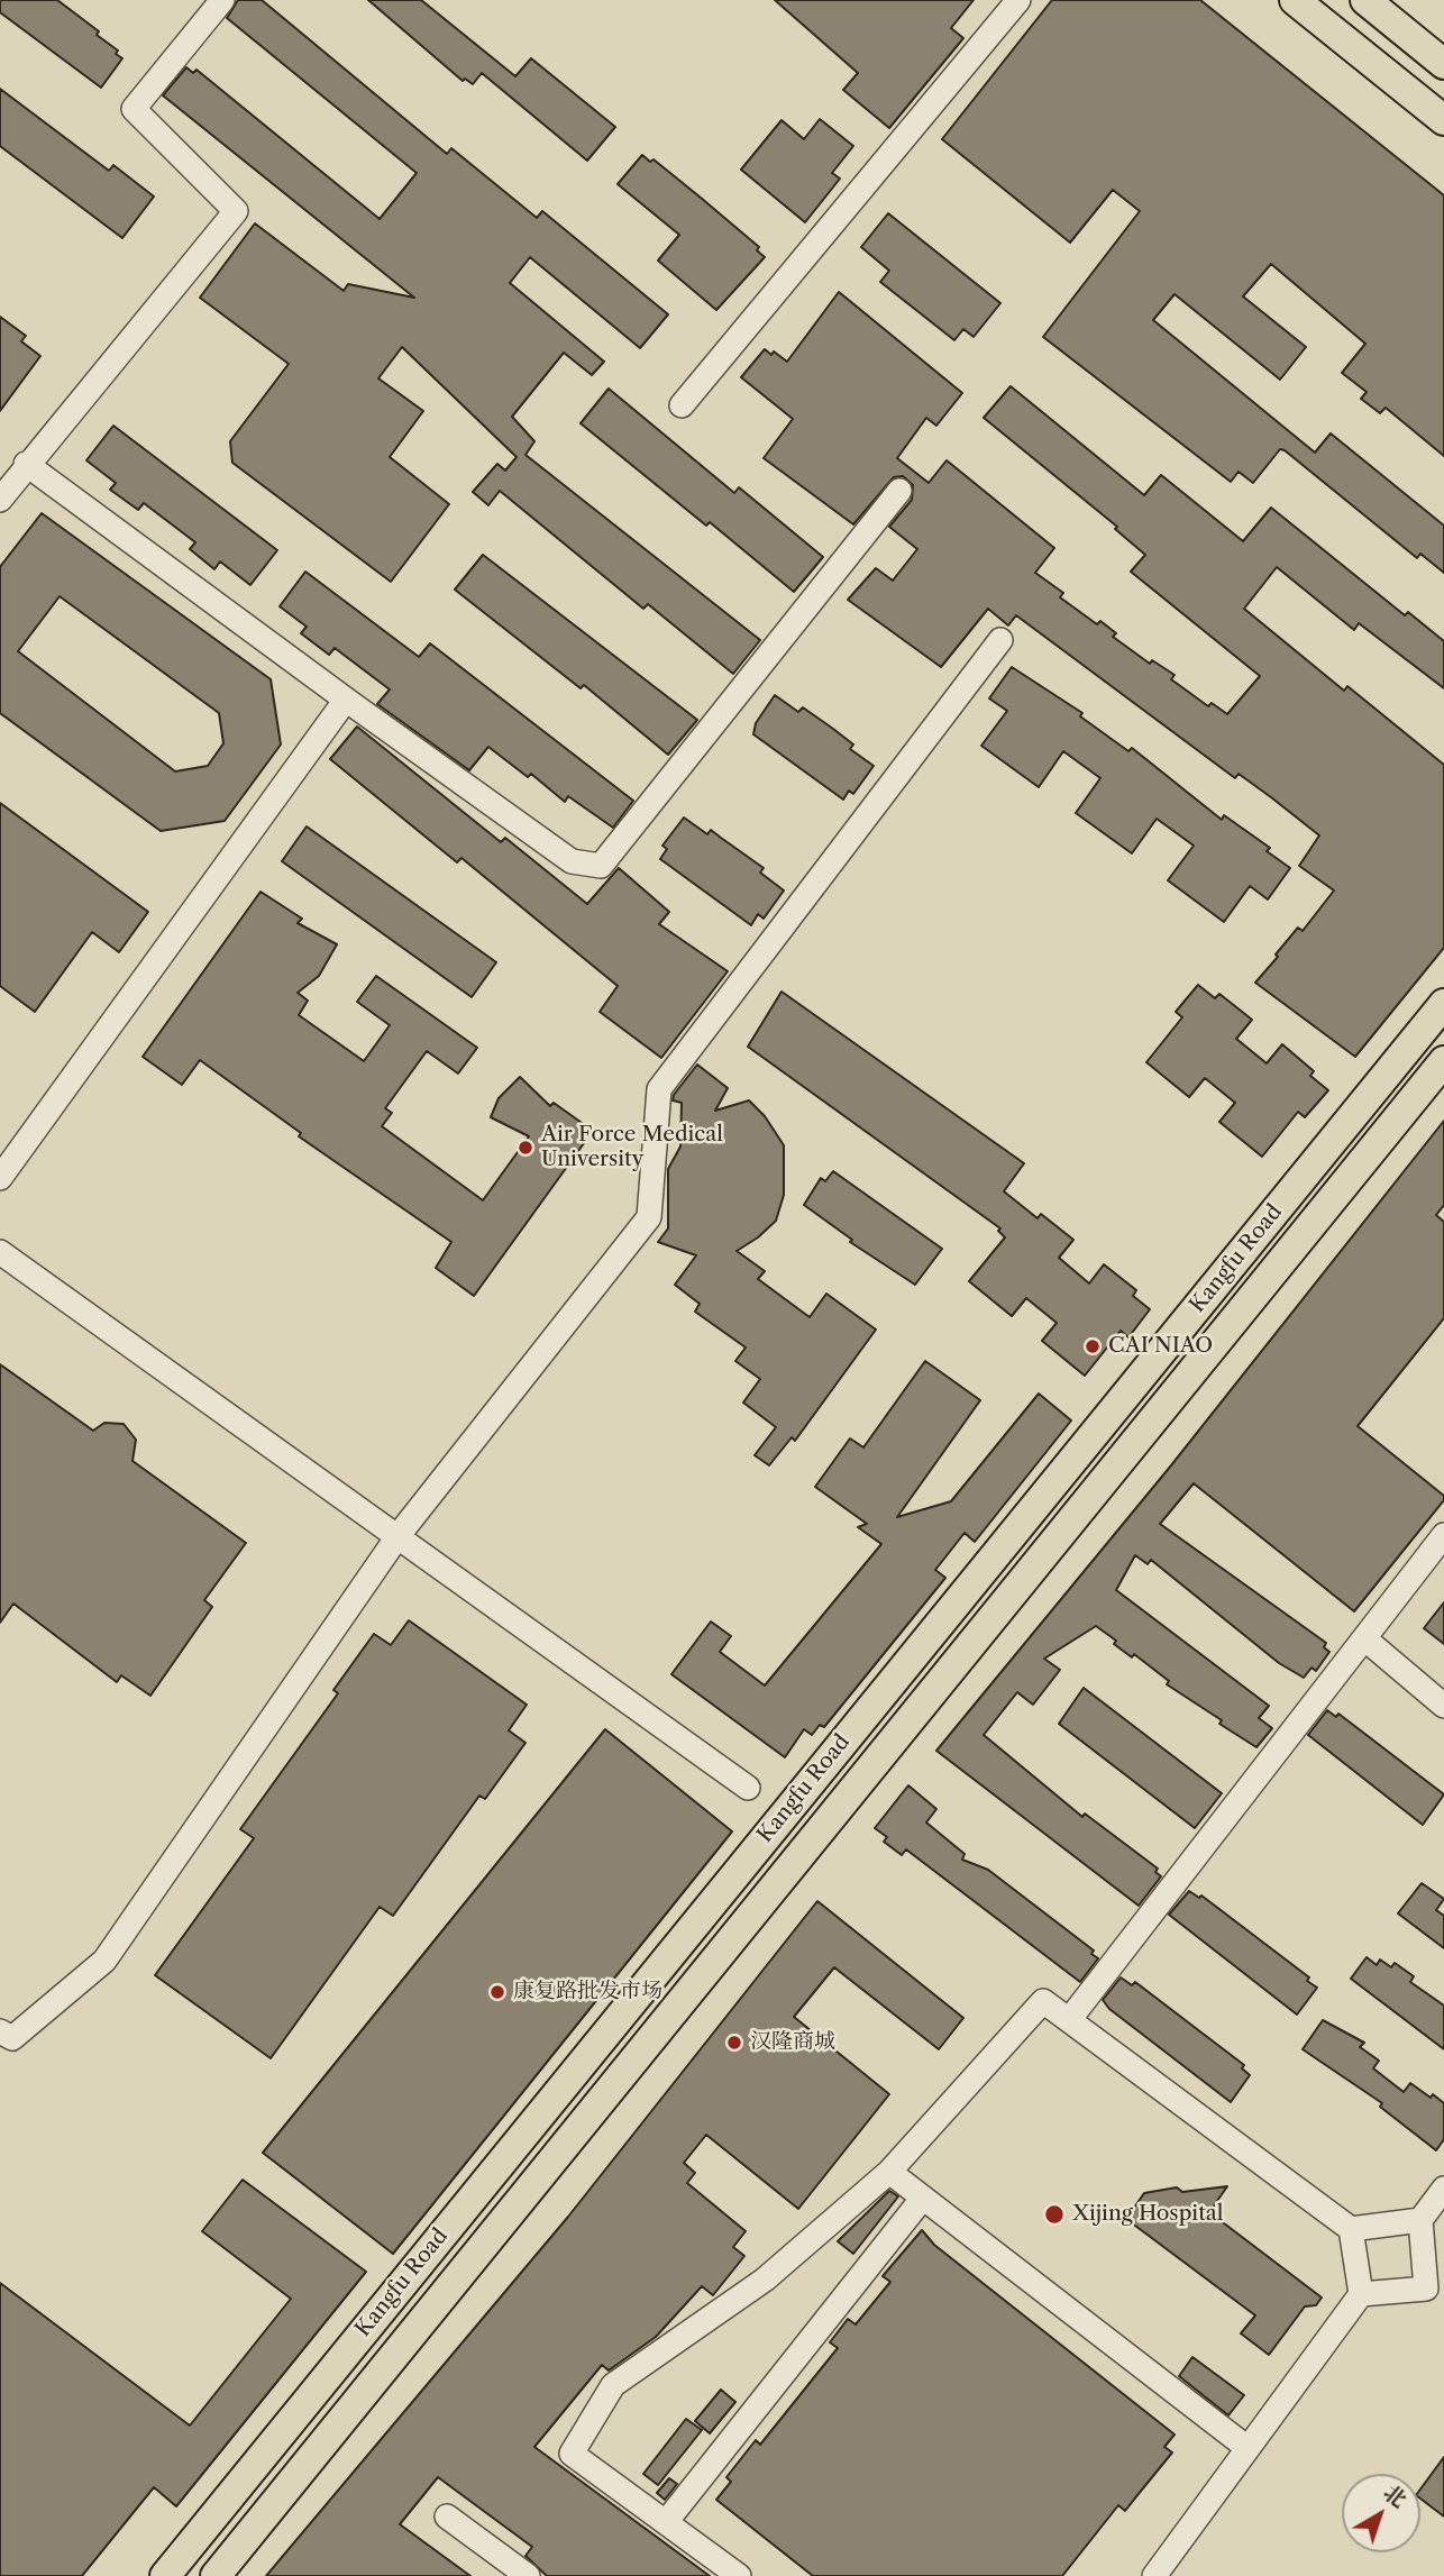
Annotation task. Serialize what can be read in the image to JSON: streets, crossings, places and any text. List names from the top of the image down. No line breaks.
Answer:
{"streets":{"main road":["Kangfu Road"]},"places":["Air Force Medical University","CAI NIAO","康复路批发市场","汉隆商城","Xijing Hospital"],"north":"top right"}
